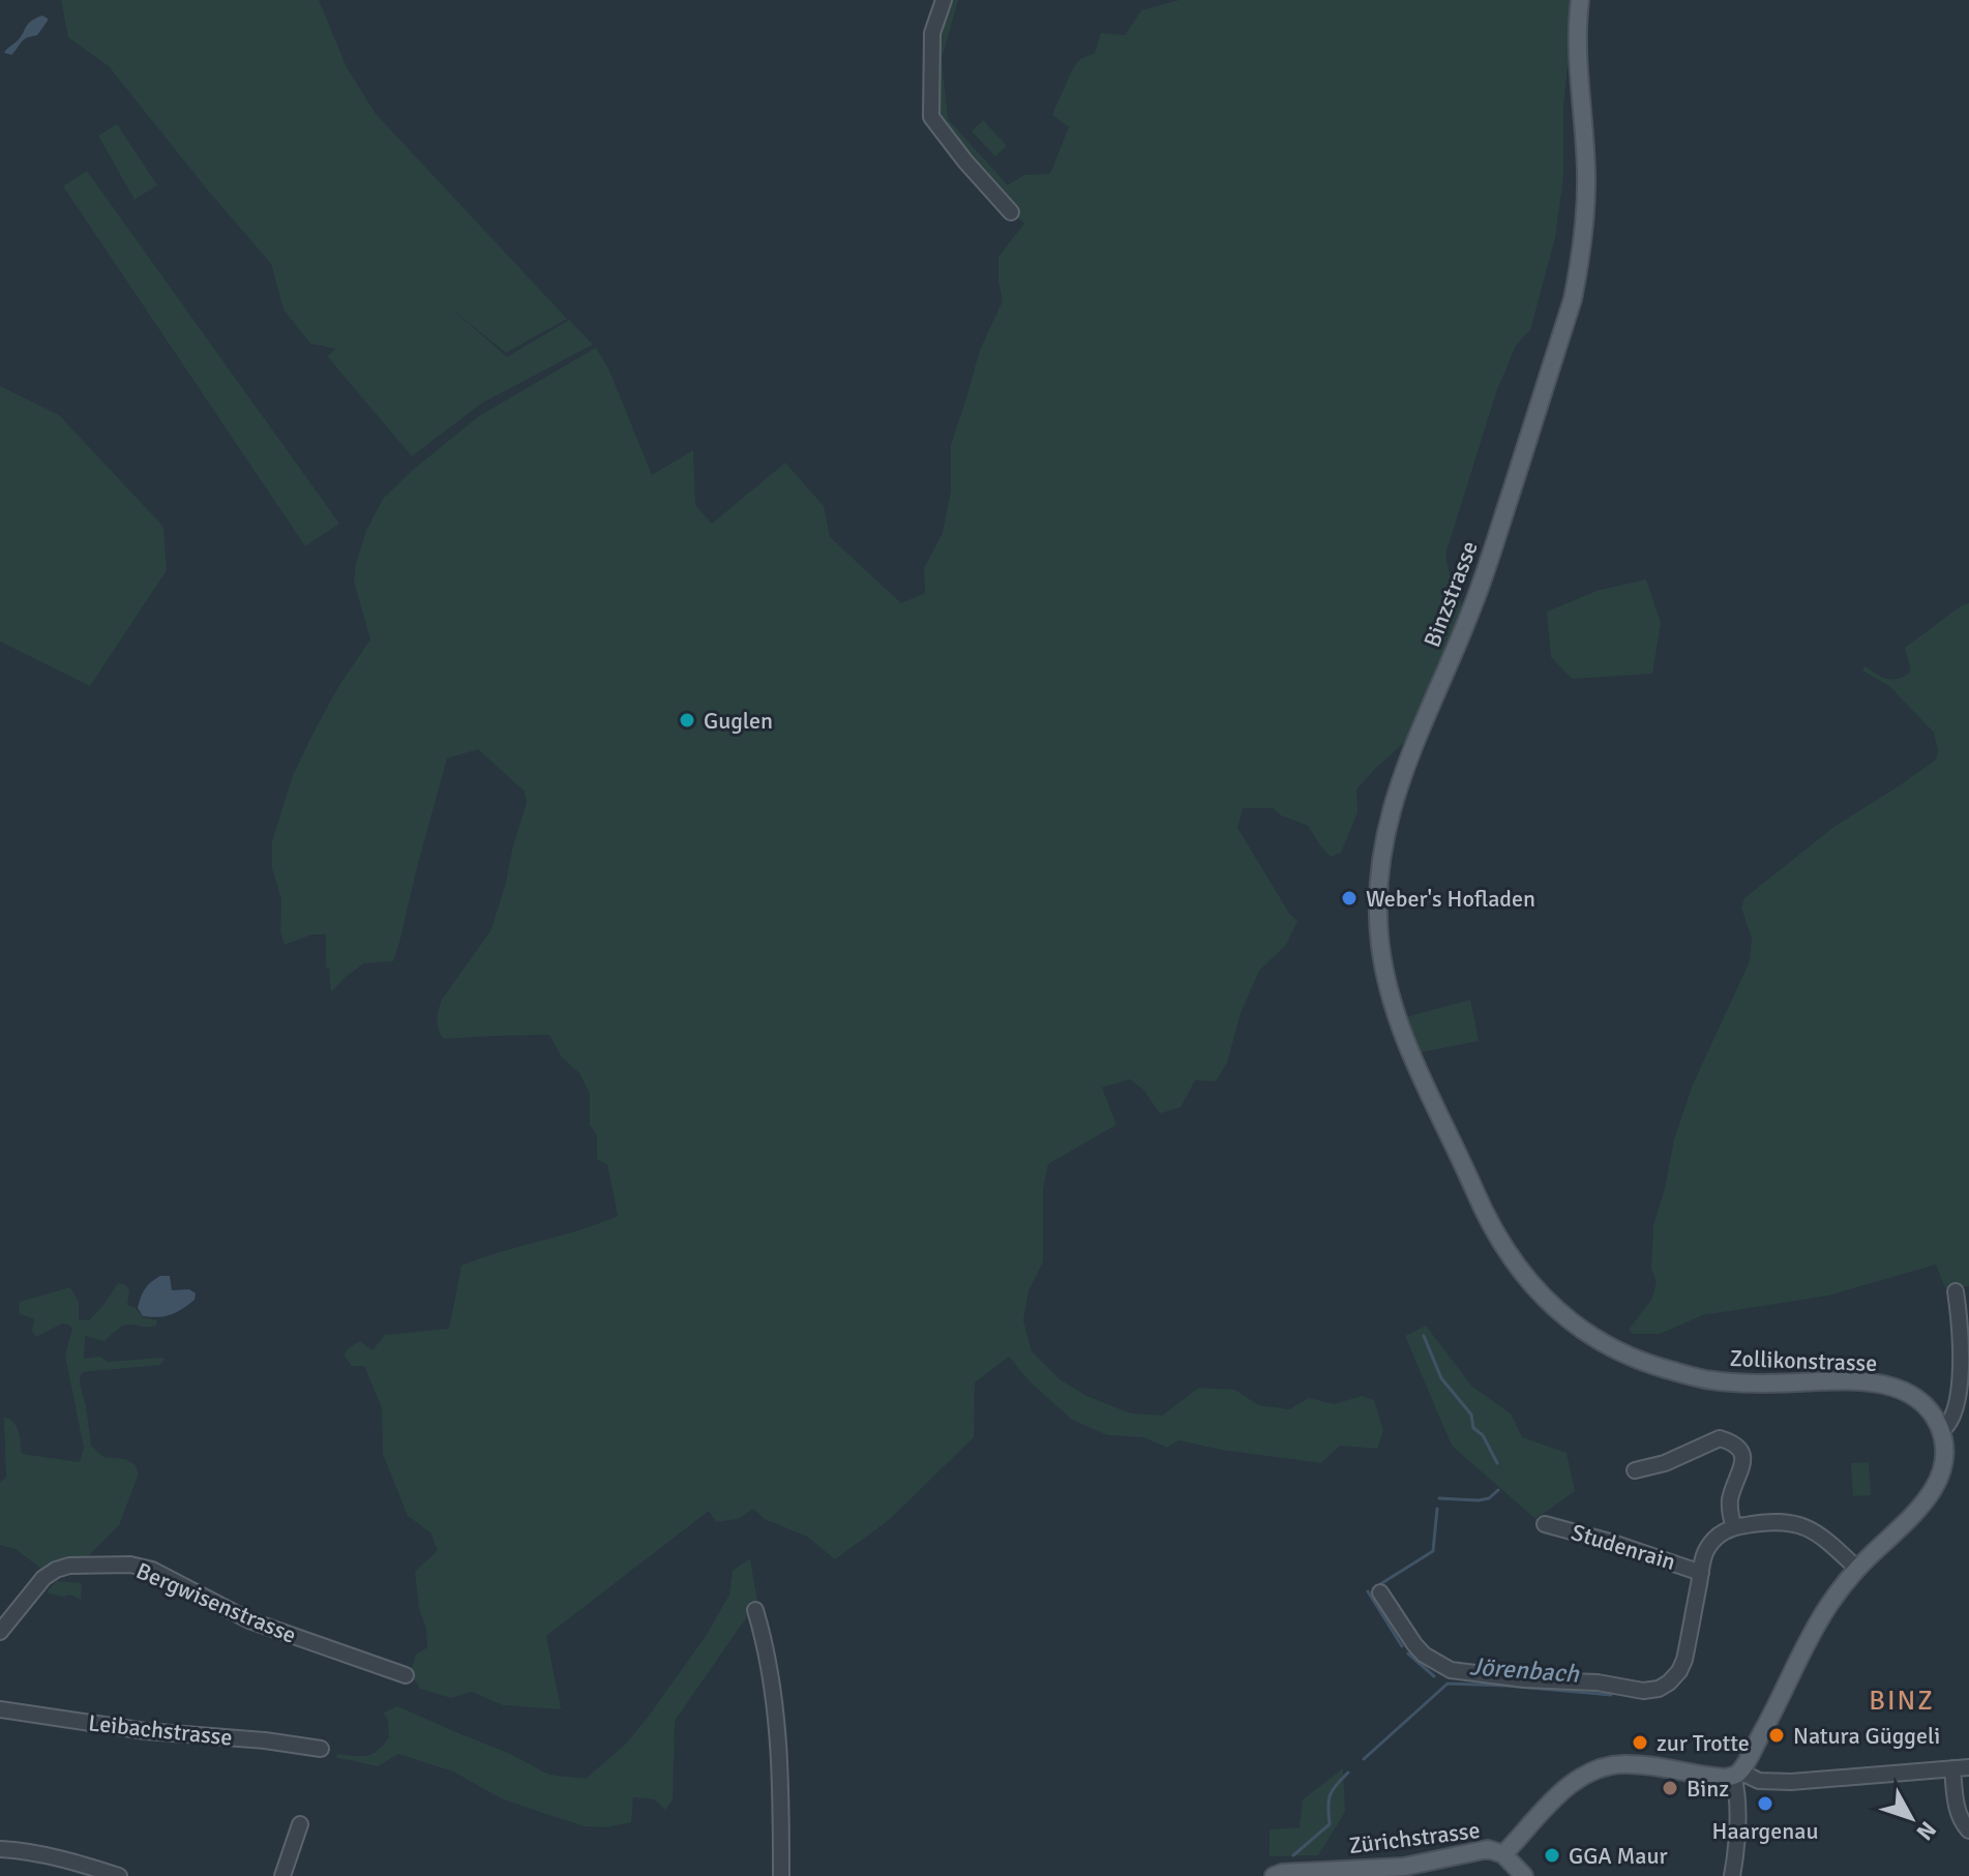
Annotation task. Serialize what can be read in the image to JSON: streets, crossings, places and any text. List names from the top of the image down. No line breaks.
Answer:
{"streets":{"main road":["Binzstrasse","Zollikonstrasse","Zürichstrasse"],"street":["Studenrain","Bergwisenstrasse","Leibachstrasse"]},"crossings":[["Binzstrasse","Zollikonstrasse"]],"districts":["BINZ"],"water":["Jörenbach"],"places":["Guglen","Weber's Hofladen","Natura Güggeli","zur Trotte","Binz","Haargenau","GGA Maur"],"north":"bottom right"}
